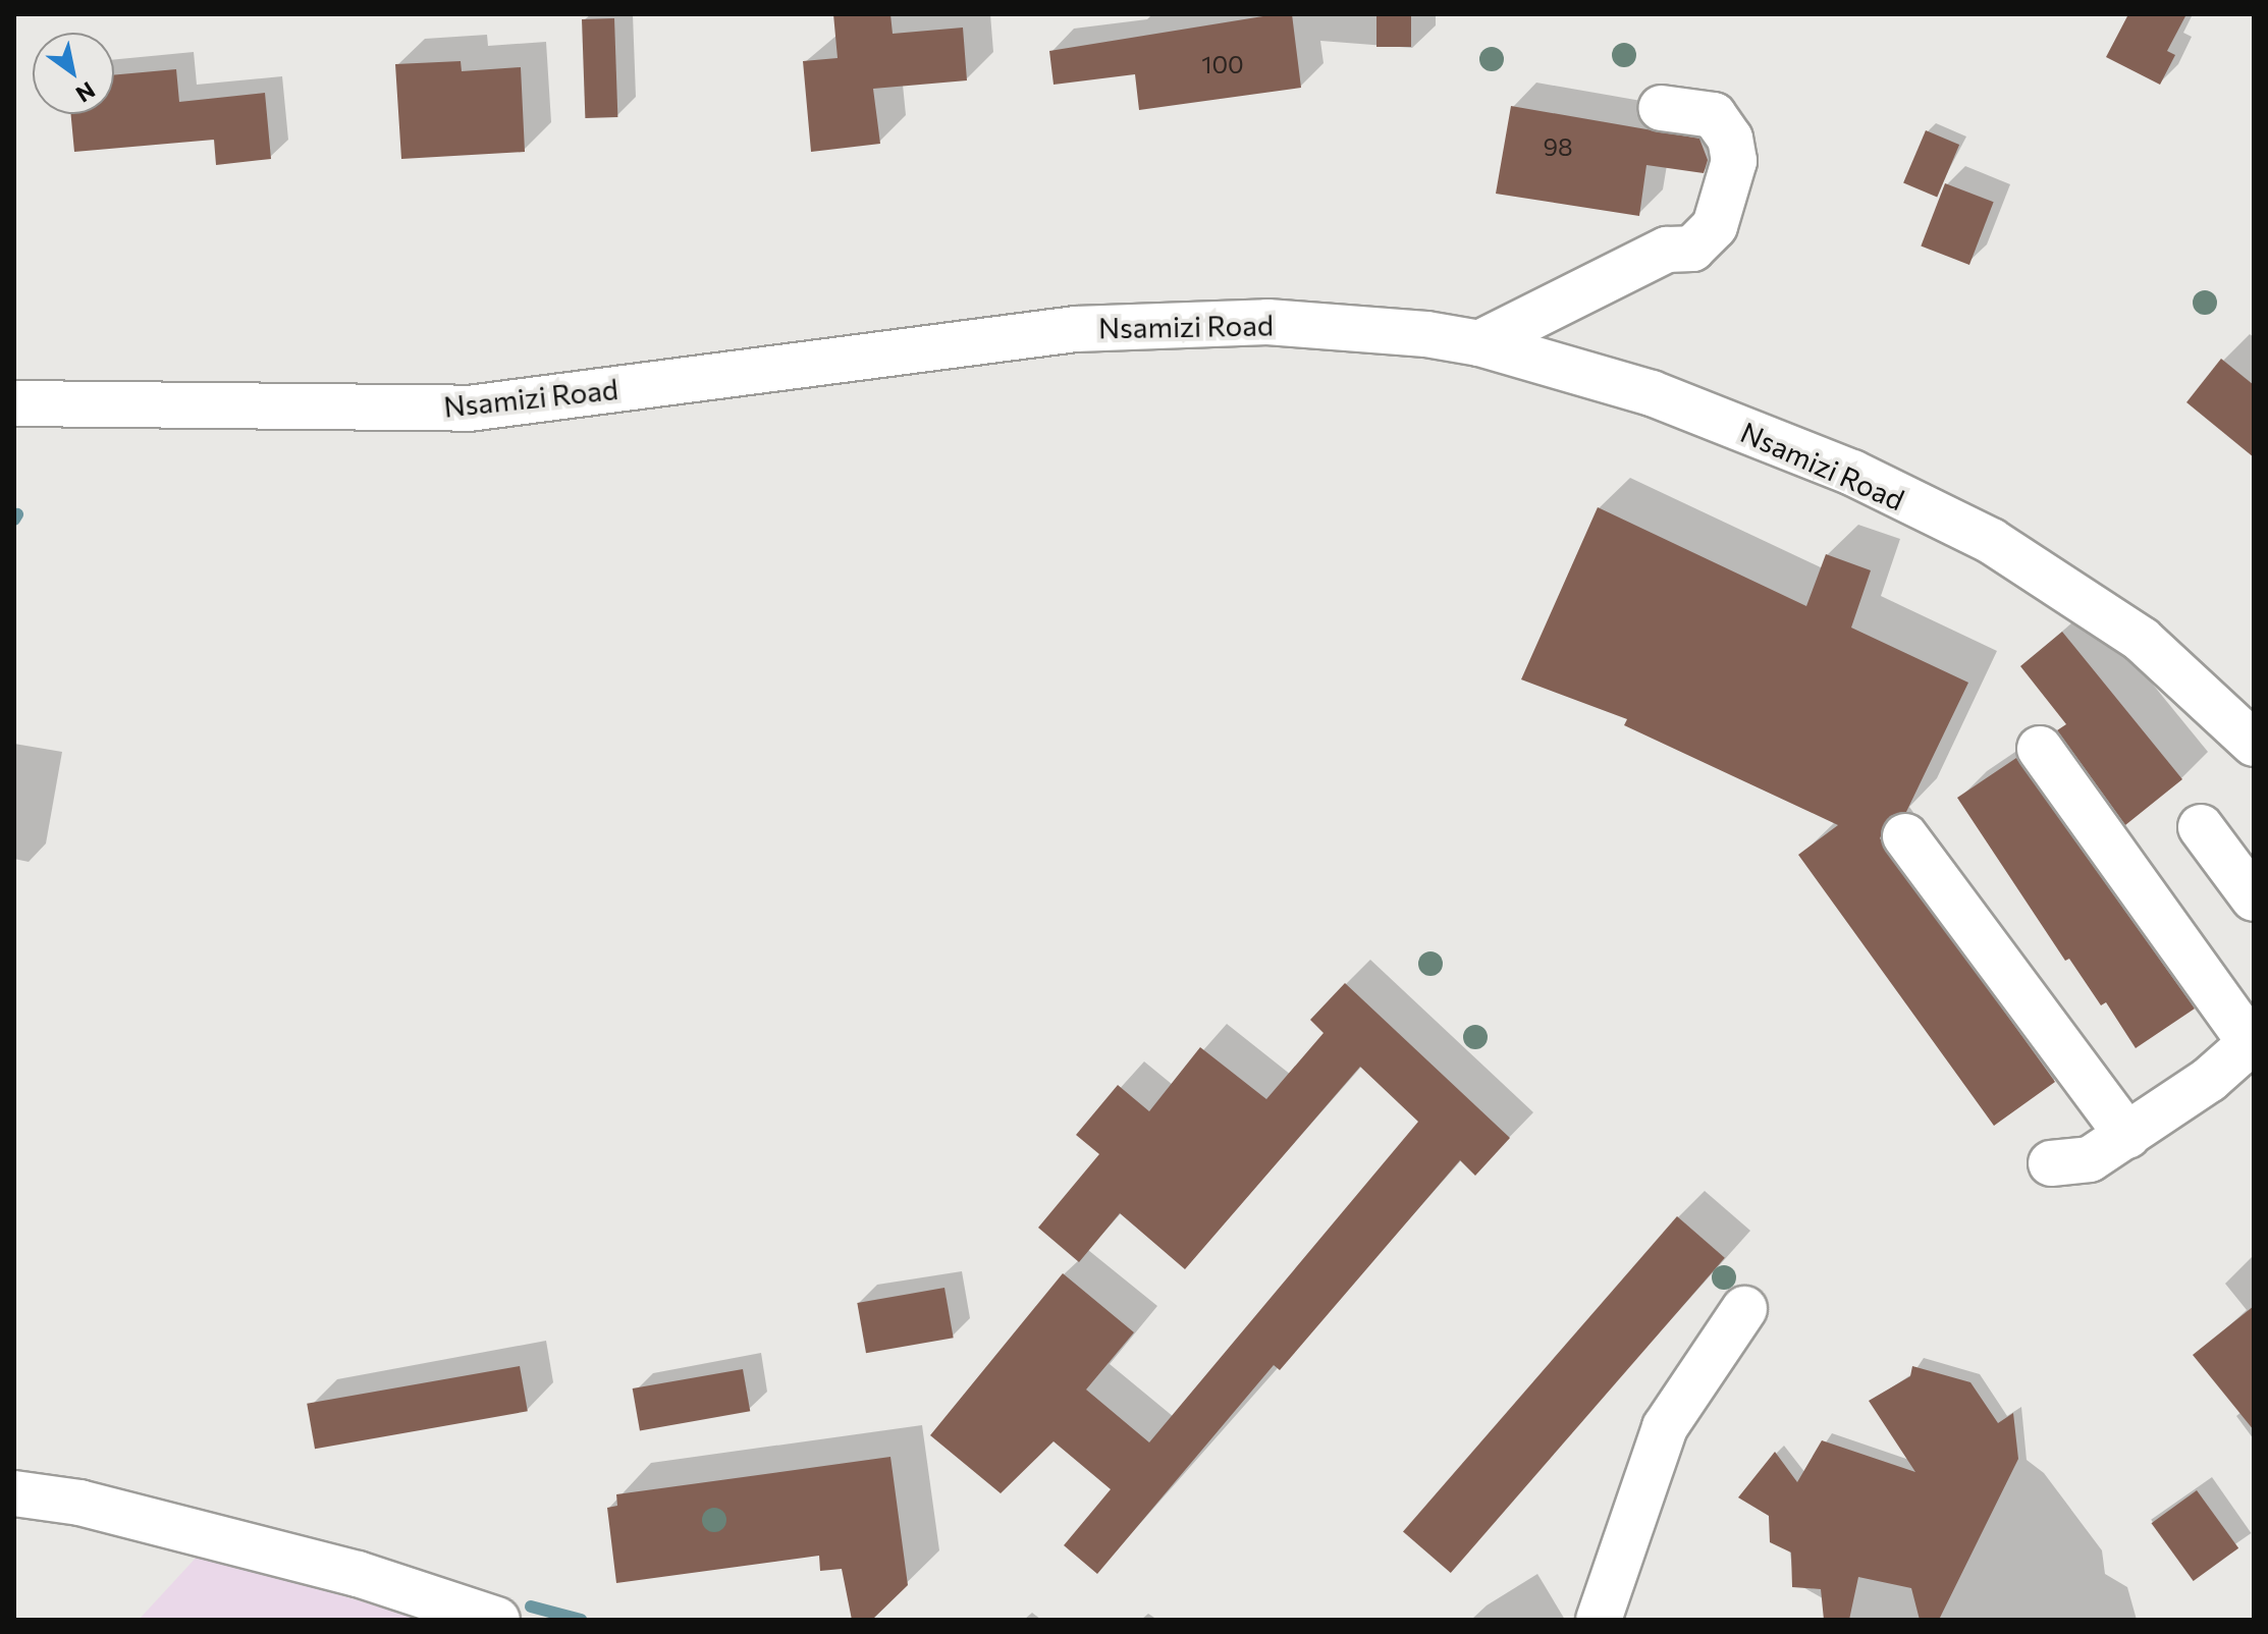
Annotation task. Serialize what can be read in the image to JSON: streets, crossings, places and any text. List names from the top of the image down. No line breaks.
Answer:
{"streets":{"street":["Nsamizi Road"]},"house_numbers":["100","98"],"north":"bottom right"}
